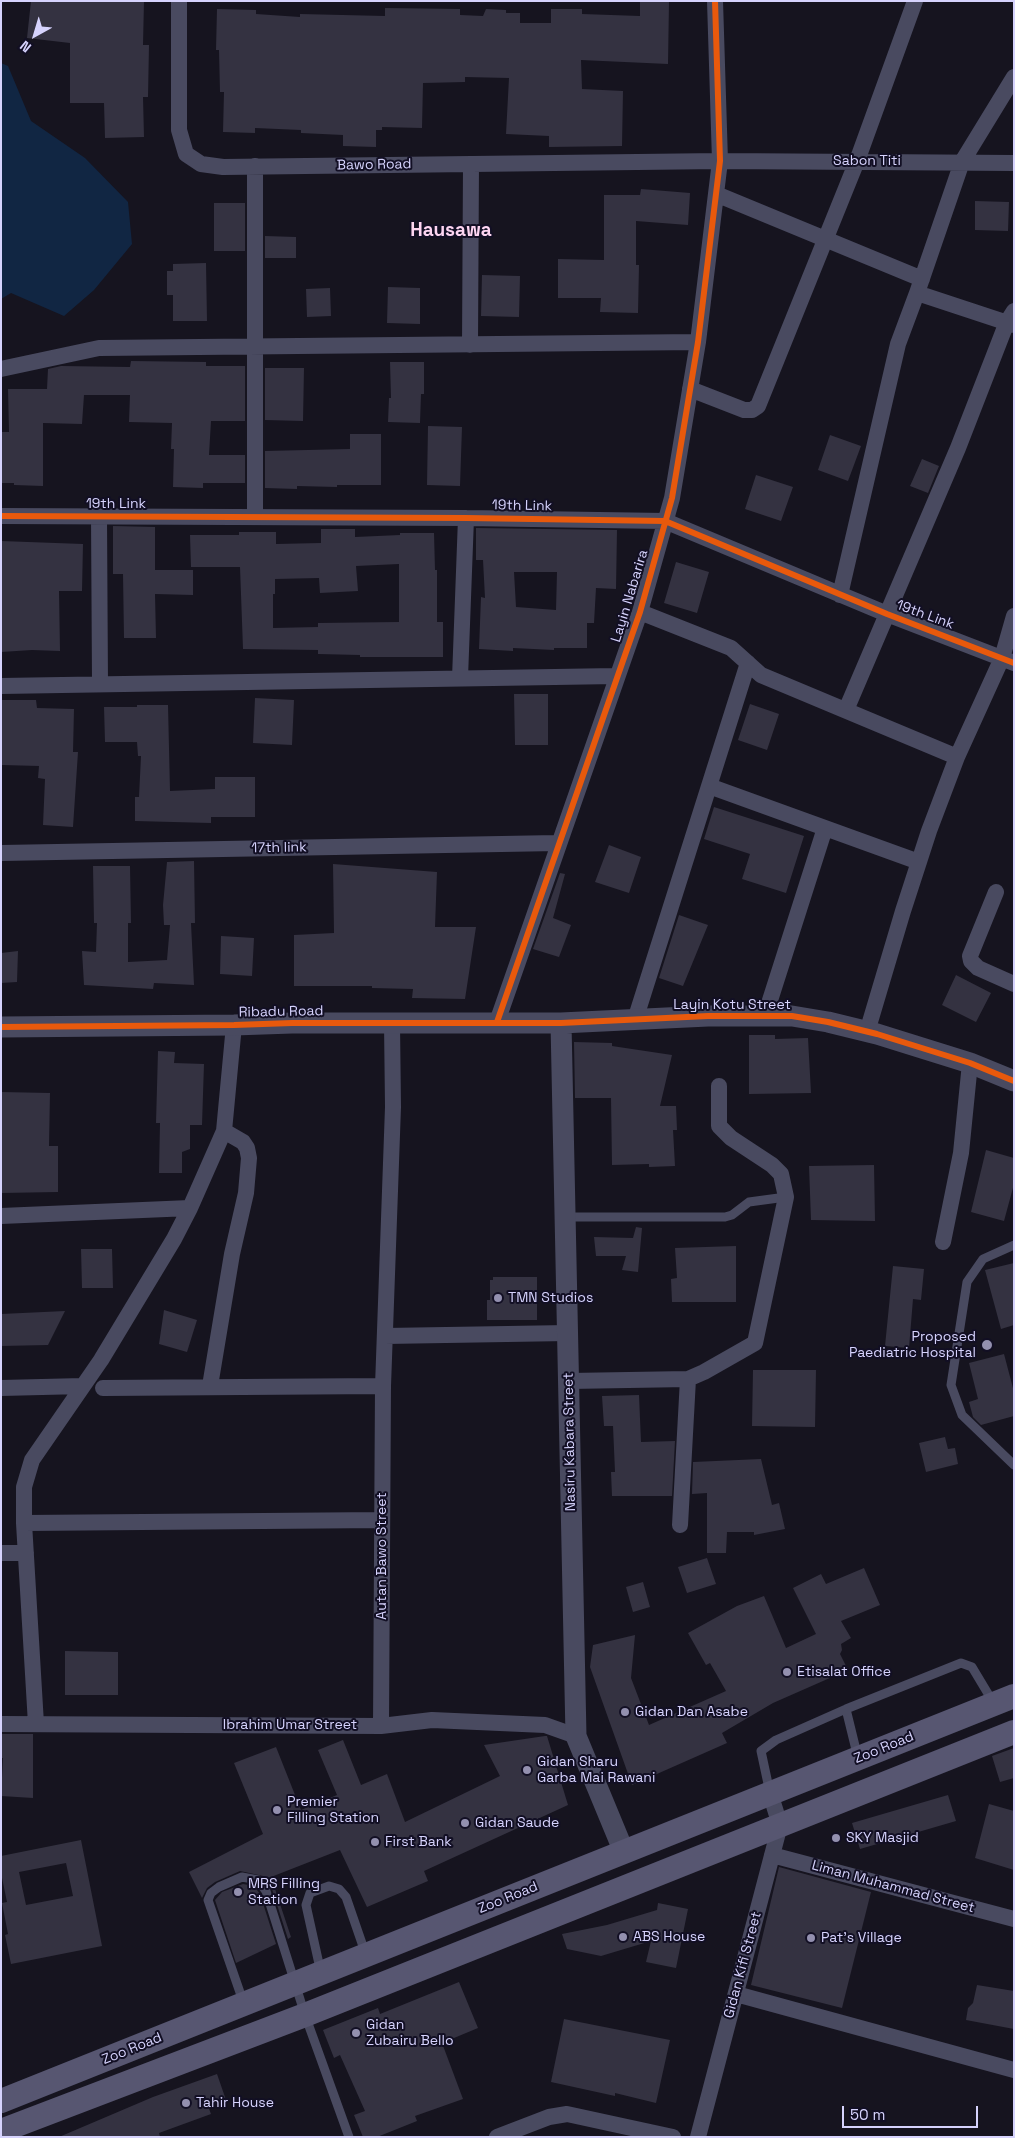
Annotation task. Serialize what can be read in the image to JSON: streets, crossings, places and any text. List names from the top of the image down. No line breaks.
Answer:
{"streets":{"main road":["Zoo Road"],"street":["Sabon Titi","Bawo Road","19th Link","Layin Nabarira","17th link","Layin Kotu Street","Ribadu Road","Nasiru Kabara Street","Autan Bawo Street","Ibrahim Umar Street","Liman Muhammad Street","Gidan Kifi Street"]},"crossings":[["Sabon Titi","Bawo Road"],["Sabon Titi","Layin Nabarira"],["Bawo Road","Layin Nabarira"],["19th Link","Layin Nabarira"],["Layin Nabarira","17th link"],["Layin Nabarira","Ribadu Road"],["Layin Kotu Street","Ribadu Road"],["Layin Kotu Street","Nasiru Kabara Street"],["Ribadu Road","Nasiru Kabara Street"],["Ribadu Road","Autan Bawo Street"],["Nasiru Kabara Street","Ibrahim Umar Street"],["Nasiru Kabara Street","Zoo Road"],["Autan Bawo Street","Ibrahim Umar Street"],["Liman Muhammad Street","Gidan Kifi Street"]],"districts":["Hausawa"],"places":["TMN Studios","Proposed Paediatric Hospital","Etisalat Office","Gidan Dan Asabe","Gidan Sharu Garba Mai Rawani","Premier Filling Station","Gidan Saude","SKY Masjid","First Bank","MRS Filling Station","ABS House","Pat's Village","Gidan Zubairu Bello","Tahir House"],"scale_bar":"50 m","north":"bottom left"}
